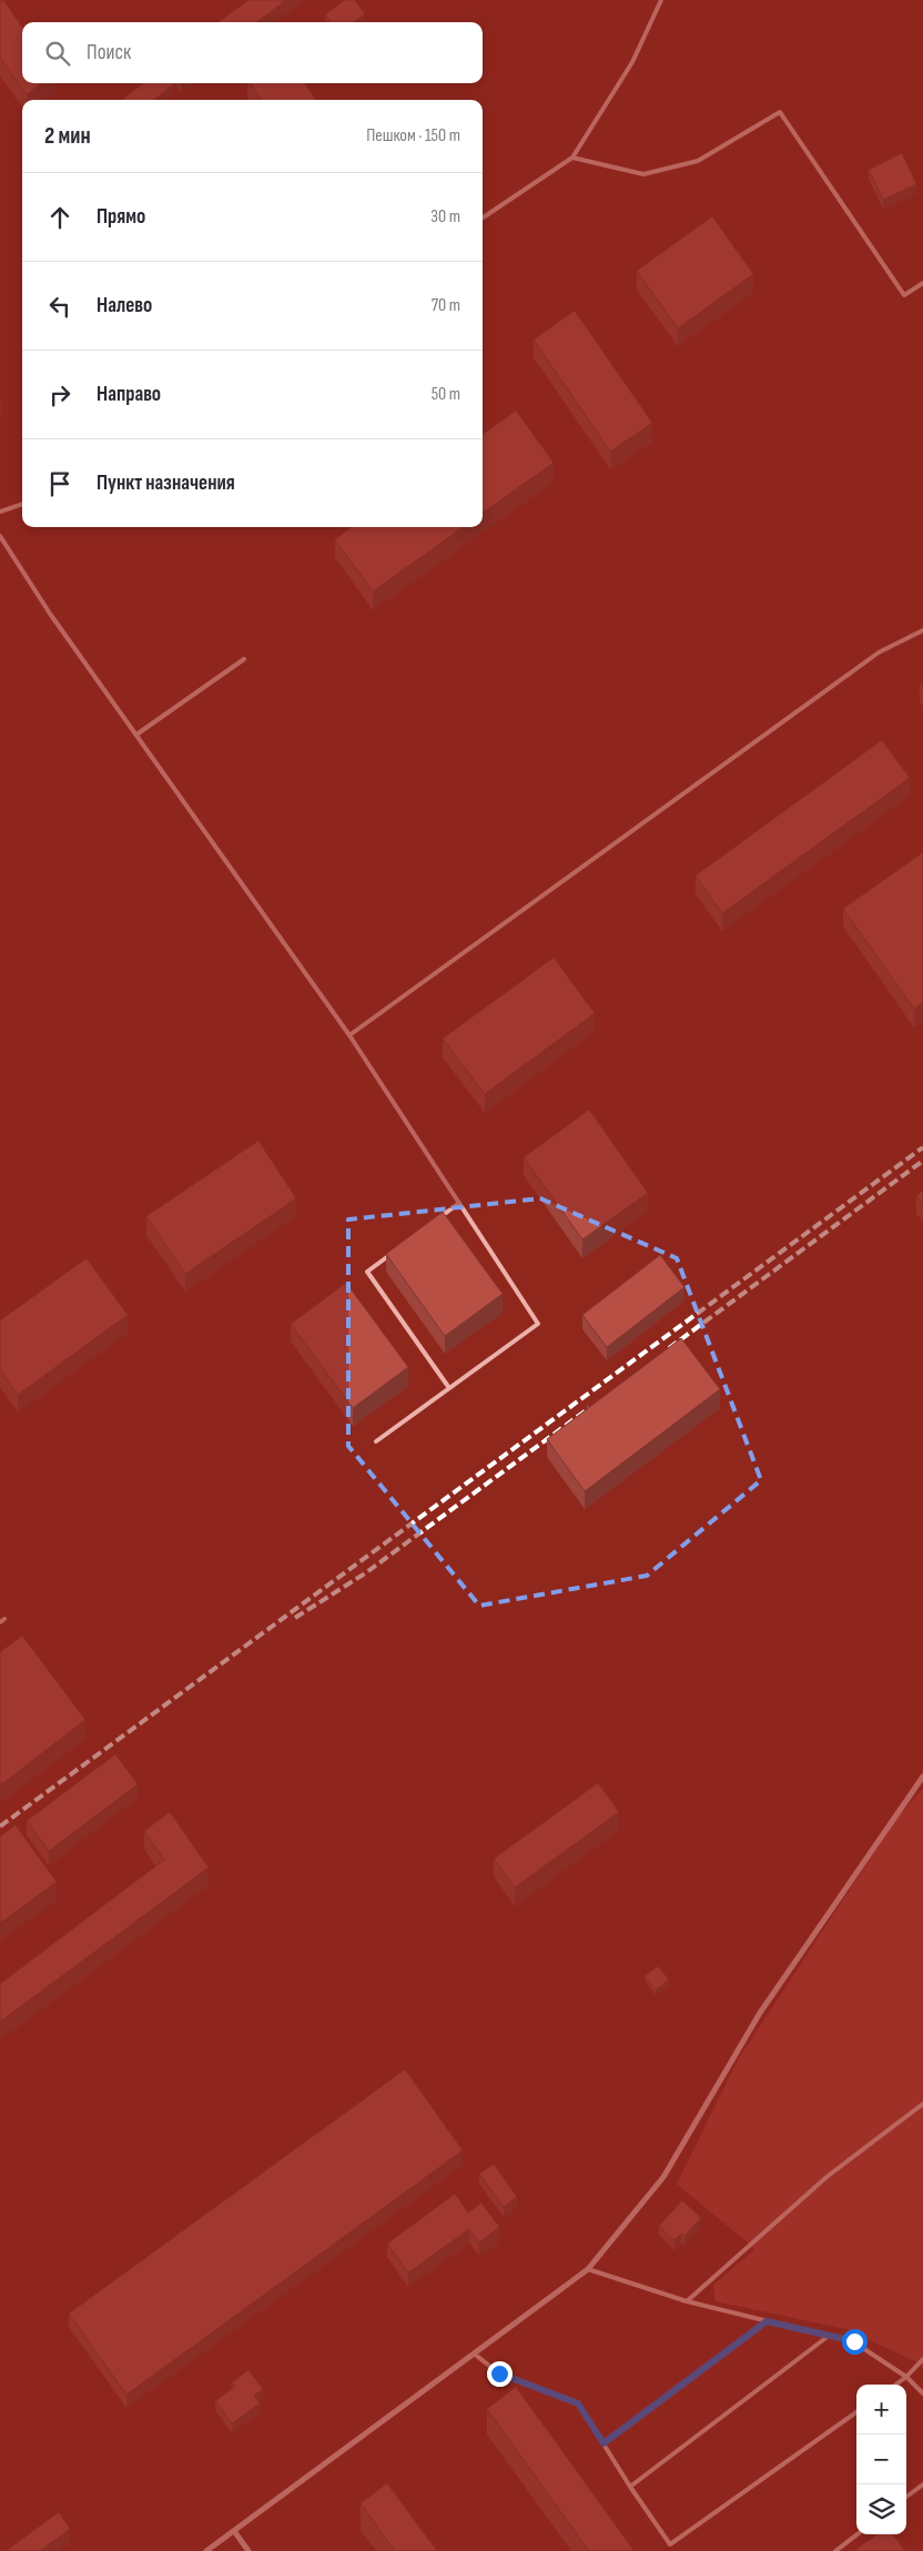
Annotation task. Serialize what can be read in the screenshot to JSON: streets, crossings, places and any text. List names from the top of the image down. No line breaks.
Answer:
{"page":{"search":"Поиск","heading":["2 мин","Пешком · 150 m"],"list":[["Прямо","30 m"],["Налево","70 m"],["Направо","50 m"],"Пункт назначения"],"map_buttons":["+","−"]}}
